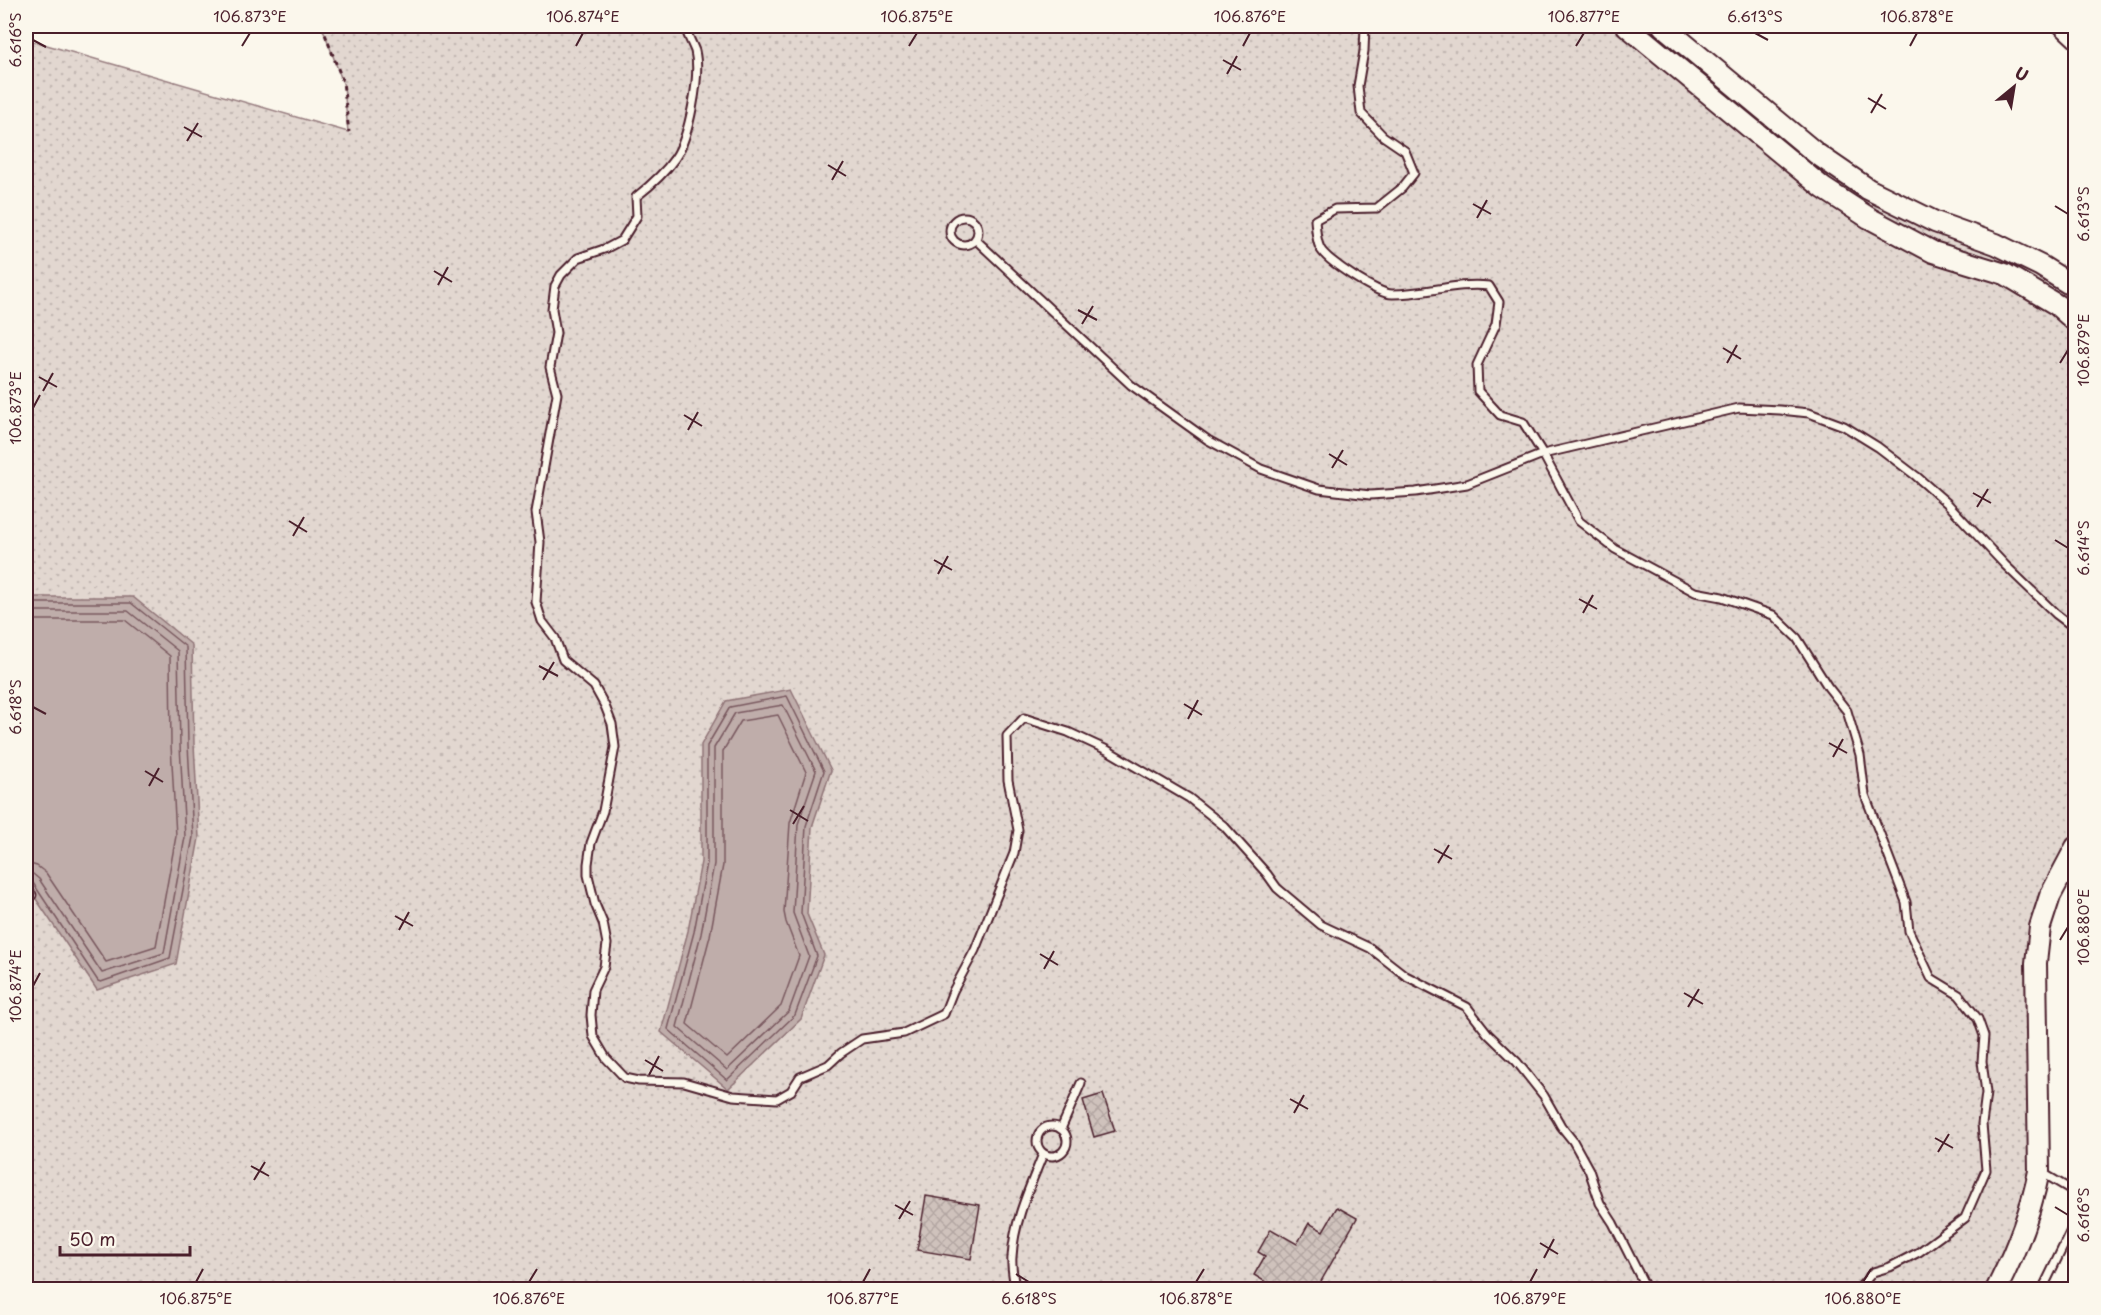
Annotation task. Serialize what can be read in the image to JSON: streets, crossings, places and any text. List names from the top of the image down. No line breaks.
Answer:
{"scale_bar":"50 m","north":"top right","coordinates":["106.873°E","106.874°E","106.875°E","106.876°E","106.877°E","6.613°S","106.878°E","6.616°S","106.879°E","6.614°S","6.618°S","106.880°E"]}
